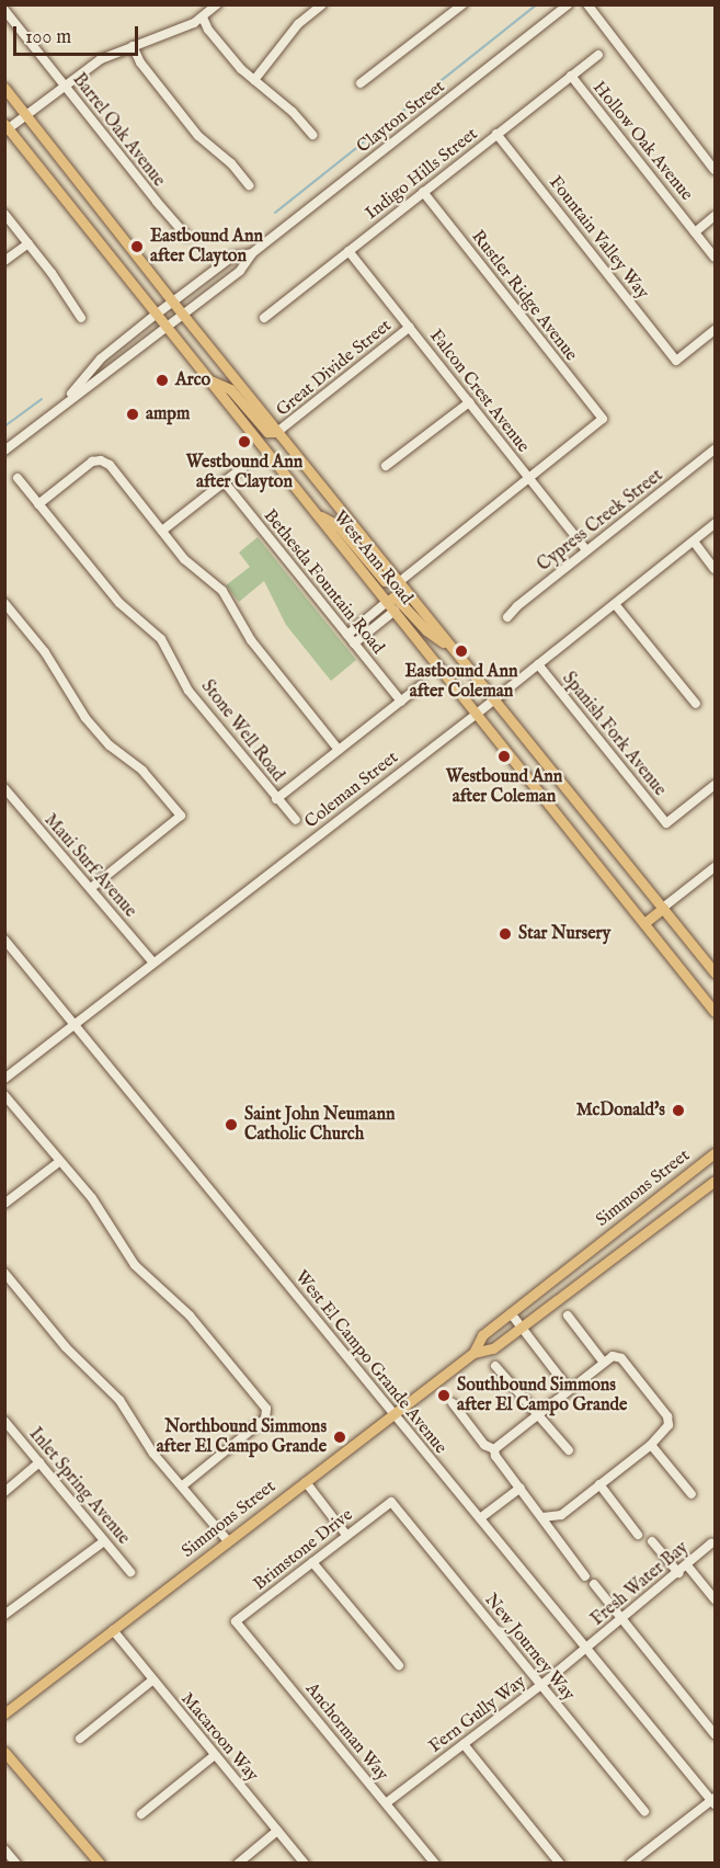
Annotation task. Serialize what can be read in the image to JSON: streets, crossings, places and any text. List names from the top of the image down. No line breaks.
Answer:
{"streets":{"main road":["West Ann Road","Simmons Street"],"street":["Clayton Street","Barrel Oak Avenue","Hollow Oak Avenue","Indigo Hills Street","Fountain Valley Way","Rustler Ridge Avenue","Great Divide Street","Falcon Crest Avenue","Cypress Creek Street","Bethesda Fountain Road","Stone Well Road","Spanish Fork Avenue","Coleman Street","Maui Surf Avenue","West El Campo Grande Avenue","Inlet Spring Avenue","Brimstone Drive","Fresh Water Bay","New Journey Way","Fern Gully Way","Anchorman Way","Macaroon Way"]},"crossings":[["Clayton Street","West Ann Road"],["Hollow Oak Avenue","Indigo Hills Street"],["Indigo Hills Street","Fountain Valley Way"],["Indigo Hills Street","Rustler Ridge Avenue"],["Indigo Hills Street","Falcon Crest Avenue"],["Rustler Ridge Avenue","Falcon Crest Avenue"],["Great Divide Street","Falcon Crest Avenue"],["Great Divide Street","West Ann Road"],["Falcon Crest Avenue","Cypress Creek Street"],["West Ann Road","Coleman Street"],["Spanish Fork Avenue","Coleman Street"],["Coleman Street","Maui Surf Avenue"],["Coleman Street","West El Campo Grande Avenue"],["Simmons Street","West El Campo Grande Avenue"],["Simmons Street","Macaroon Way"],["West El Campo Grande Avenue","Fresh Water Bay"],["West El Campo Grande Avenue","Fern Gully Way"],["Brimstone Drive","New Journey Way"],["Brimstone Drive","Anchorman Way"],["Fresh Water Bay","Fern Gully Way"],["New Journey Way","Fern Gully Way"],["Fern Gully Way","Anchorman Way"]],"places":["Eastbound Ann after Clayton","Arco","ampm","Westbound Ann after Clayton","Eastbound Ann after Coleman","Westbound Ann after Coleman","Star Nursery","McDonald's","Saint John Neumann Catholic Church","Southbound Simmons after El Campo Grande","Northbound Simmons after El Campo Grande"],"scale_bar":"100 m"}
